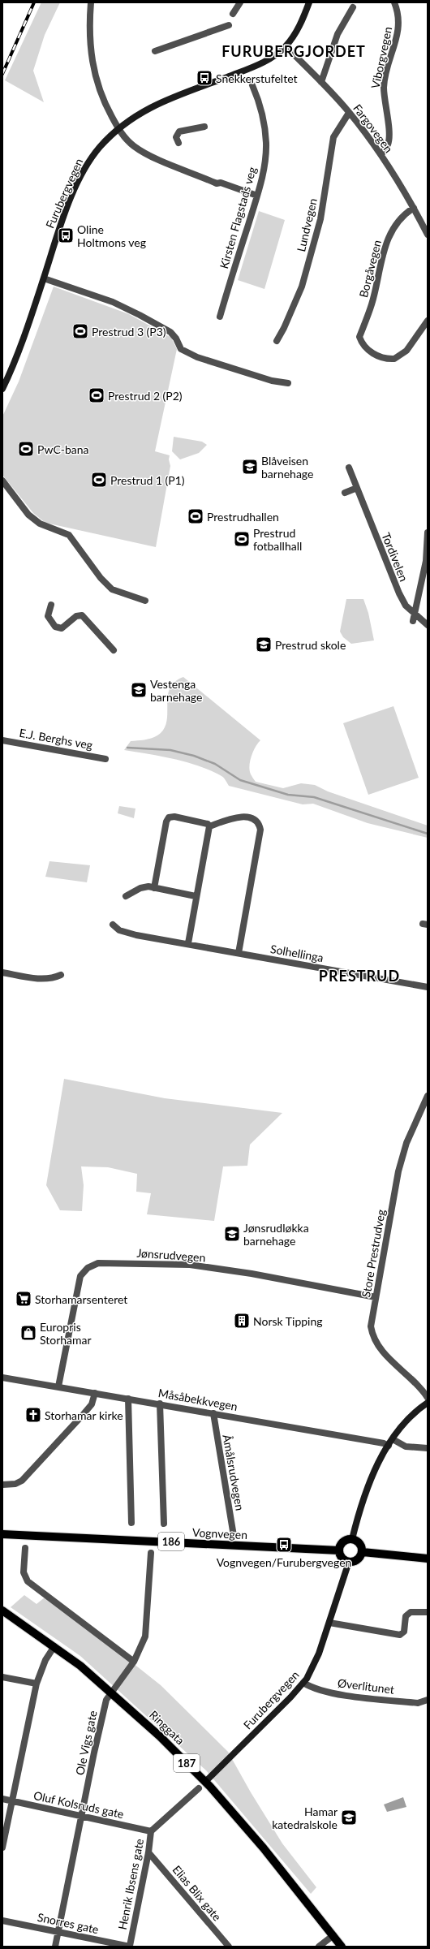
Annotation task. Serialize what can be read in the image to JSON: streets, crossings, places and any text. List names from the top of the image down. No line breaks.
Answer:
{"streets":{"main road":["Furubergvegen","Vognvegen","186","Ringgata","187"],"street":["Viborgvegen","Fargovegen","Kirsten Flagstads veg","Lundvegen","Borgåvegen","Tordivelen","E.J. Berghs veg","Solhellinga","Store Prestrudveg","Jønsrudvegen","Måsåbekkvegen","Åmålsrudvegen","Øverlitunet","Ole Vigs gate","Oluf Kolsruds gate","Henrik Ibsens gate","Elias Blix gate","Snorres gate"]},"crossings":[["Viborgvegen","Fargovegen"],["Fargovegen","Furubergvegen"],["Fargovegen","Lundvegen"],["Fargovegen","Borgåvegen"],["Furubergvegen","Vognvegen"],["Furubergvegen","Øverlitunet"],["Furubergvegen","Ringgata"],["Store Prestrudveg","Jønsrudvegen"],["Jønsrudvegen","Måsåbekkvegen"],["Måsåbekkvegen","Åmålsrudvegen"],["Ringgata","Ole Vigs gate"],["Ole Vigs gate","Oluf Kolsruds gate"],["Ole Vigs gate","Snorres gate"],["Oluf Kolsruds gate","Henrik Ibsens gate"],["Henrik Ibsens gate","Elias Blix gate"],["Henrik Ibsens gate","Snorres gate"]],"districts":["FURUBERGJORDET","PRESTRUD"],"places":{"bus stop":["Snekkerstufeltet","Oline Holtmons veg","Vognvegen/Furubergvegen"],"sports":["Prestrud 3 (P3)","Prestrud 2 (P2)","PwC-bana","Prestrud 1 (P1)","Prestrudhallen","Prestrud fotballhall"],"school or university":["Blåveisen barnehage","Prestrud skole","Vestenga barnehage","Jønsrudløkka barnehage","Hamar katedralskole"],"supermarket":["Storhamarsenteret"],"building":["Norsk Tipping"],"shop":["Europris Storhamar"],"church":["Storhamar kirke"]}}
